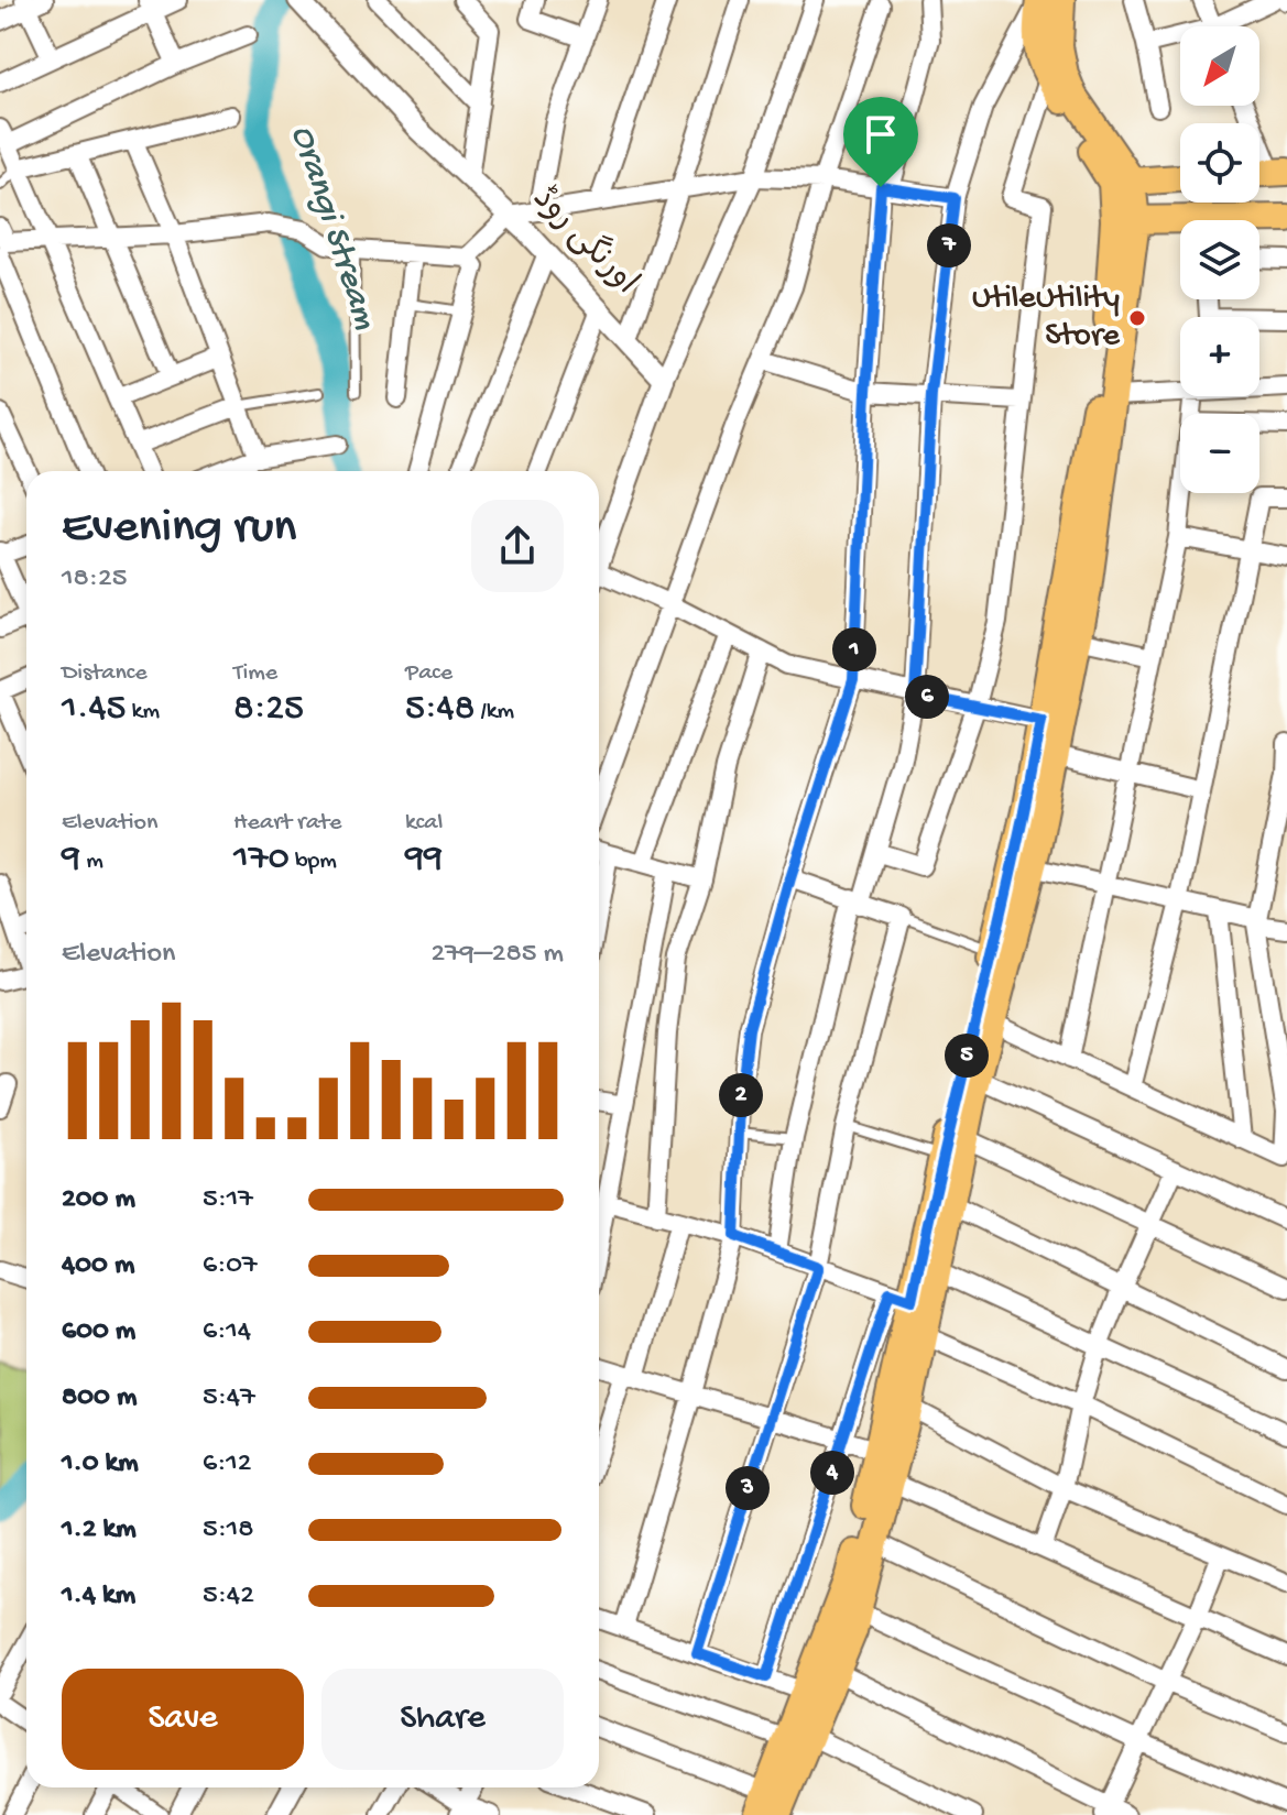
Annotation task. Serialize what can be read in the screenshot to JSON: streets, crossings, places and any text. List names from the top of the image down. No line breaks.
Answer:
{"streets":{"street":["اورنگی روڈ"]},"water":["Orangi Stream"],"places":["UtileUtility Store"],"north":"bottom left","page":{"map_buttons":["+","−"],"pins":["7","1","6","5","2","4","3"],"heading":["Evening run","18:25"],"stats":[["Distance","1.45 km"],["Time","8:25"],["Pace","5:48 /km"],["Elevation","9 m"],["Heart rate","170 bpm"],["kcal","99"]],"chart":["Elevation","279–285 m"],"list":[{"name":"200 m","note":"5:17"},{"name":"400 m","note":"6:07"},{"name":"600 m","note":"6:14"},{"name":"800 m","note":"5:47"},{"name":"1.0 km","note":"6:12"},{"name":"1.2 km","note":"5:18"},{"name":"1.4 km","note":"5:42"}],"buttons":["Save","Share"]}}
